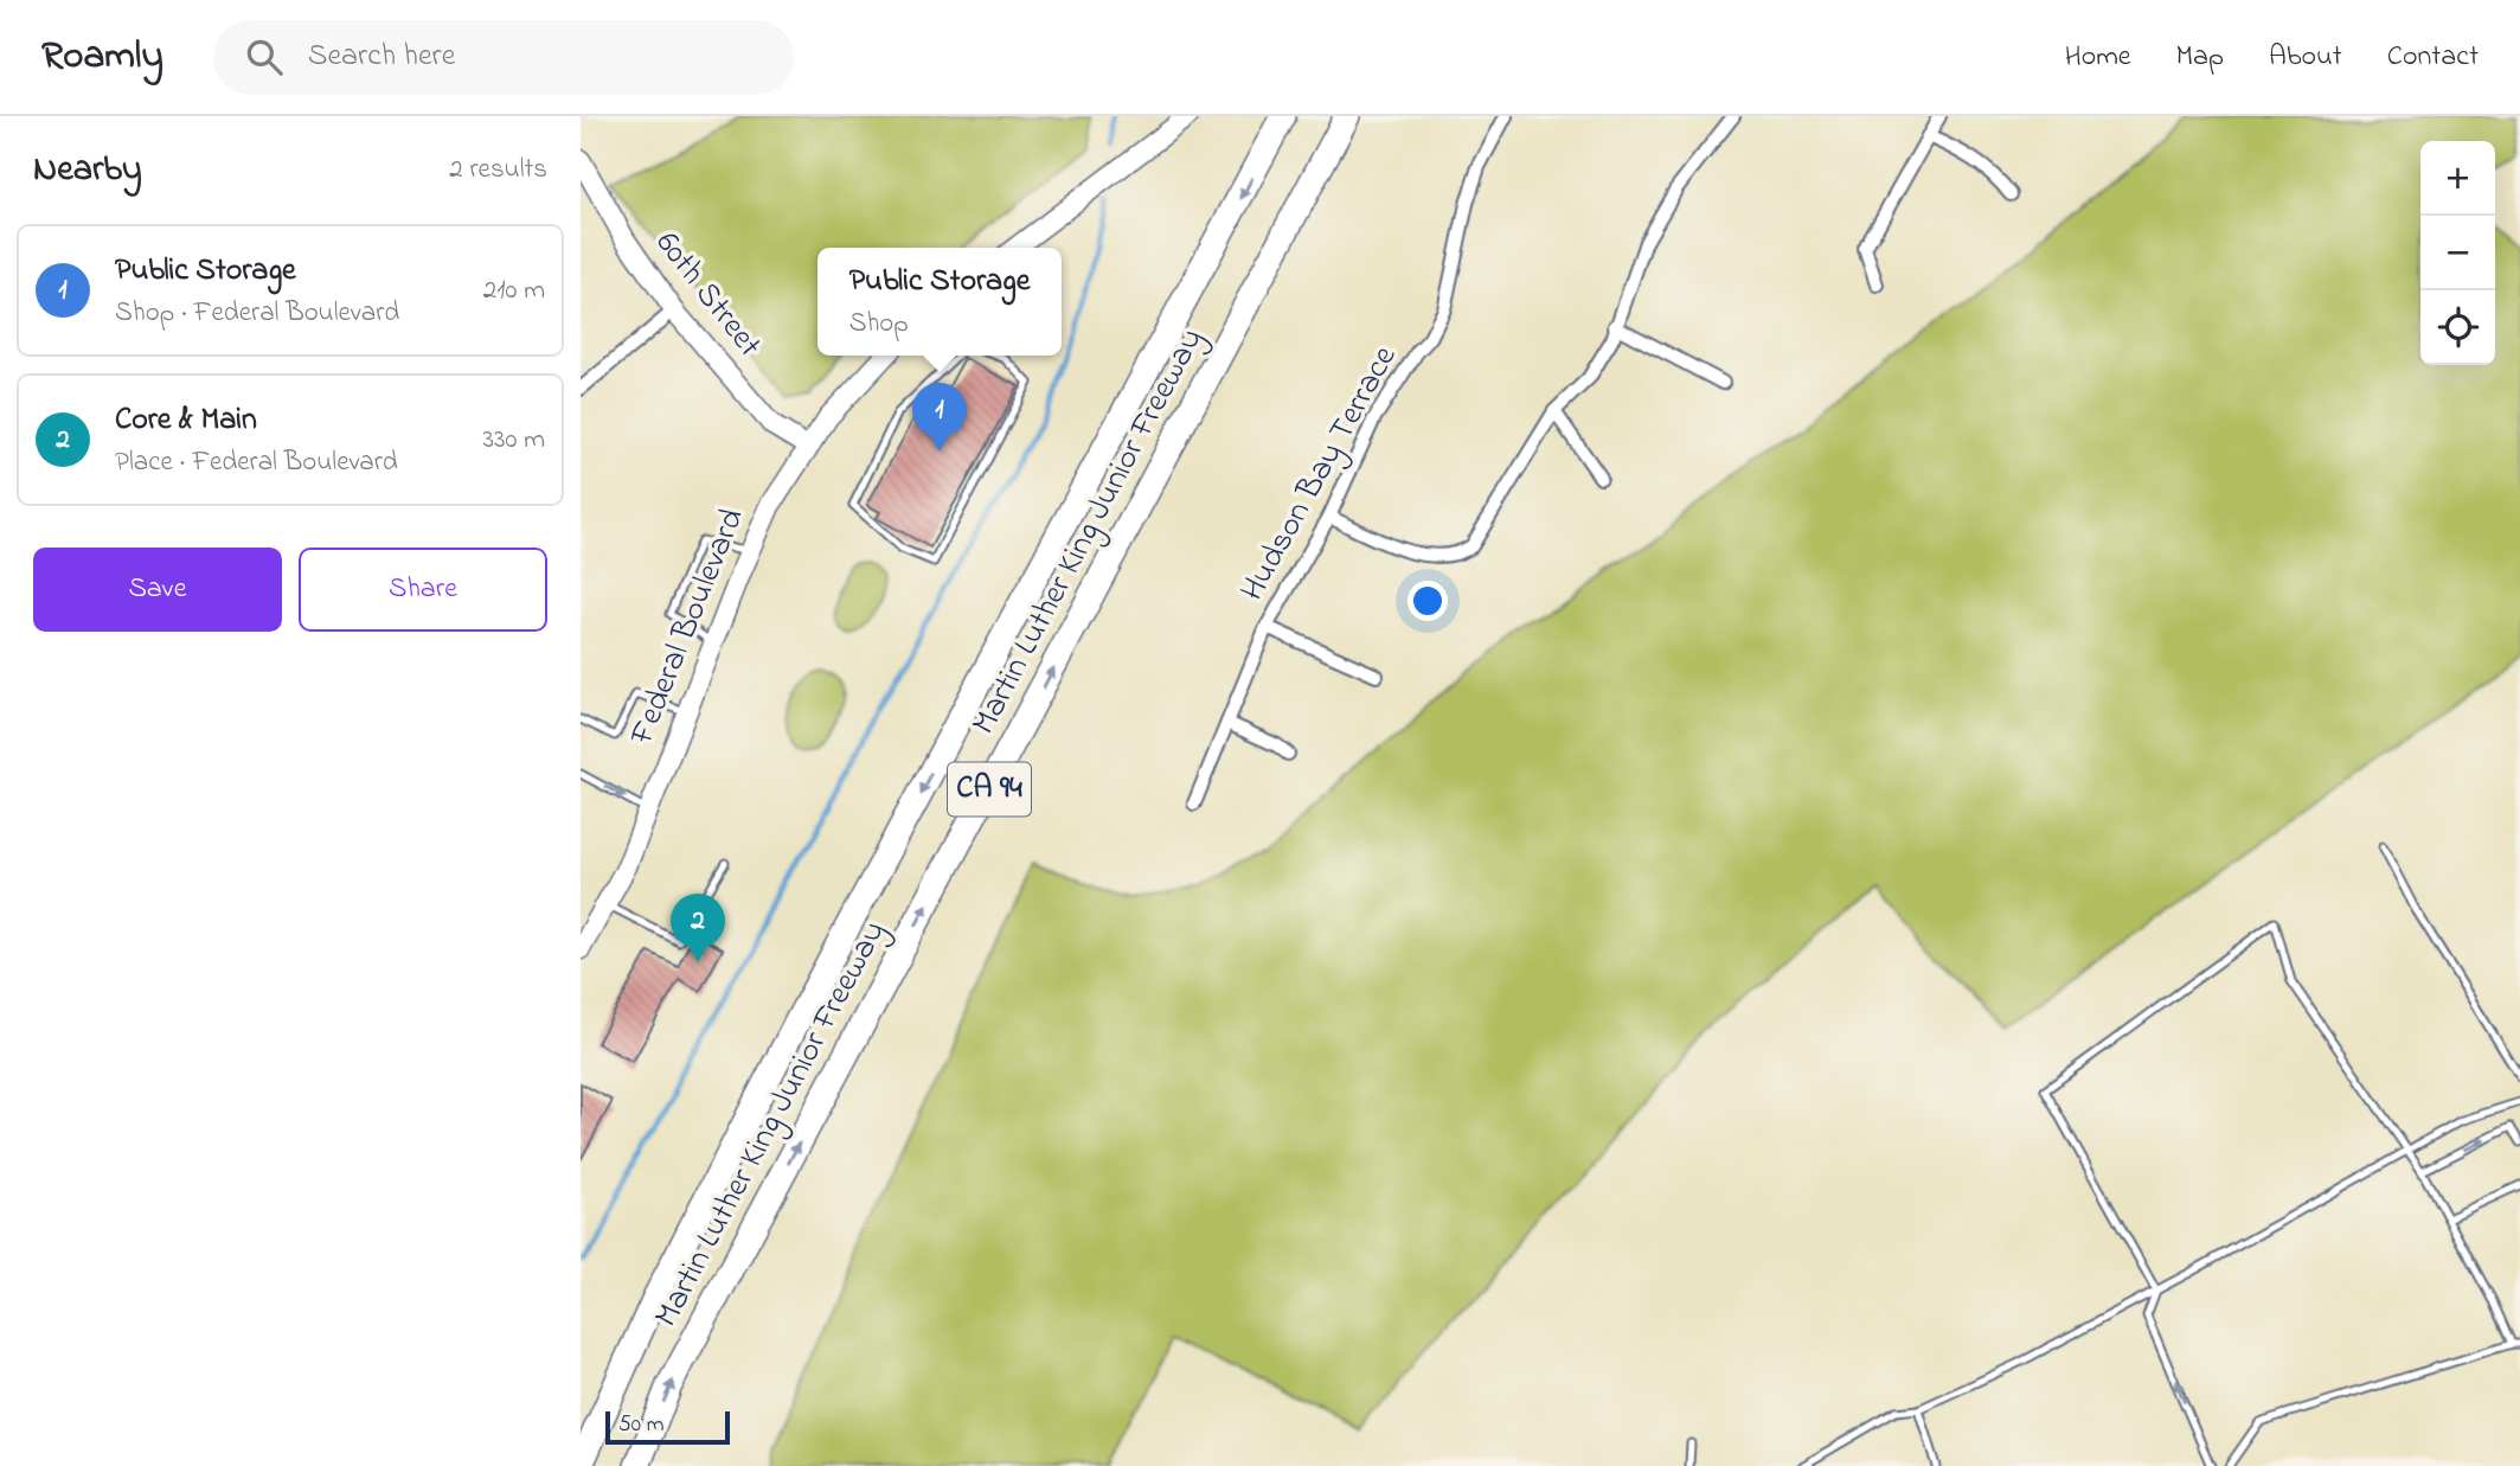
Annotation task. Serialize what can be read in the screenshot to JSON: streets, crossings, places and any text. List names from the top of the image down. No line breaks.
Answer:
{"streets":{"highway":["Martin Luther King Junior Freeway","CA 94"],"main road":["60th Street","Federal Boulevard"],"street":["Hudson Bay Terrace"]},"crossings":[["60th Street","Federal Boulevard"]],"scale_bar":"50 m","page":{"header":"Roamly","search":"Search here","nav":["Home","Map","About","Contact"],"heading":["Nearby","2 results"],"map_buttons":["+","−"],"list":[{"mark":"1","name":"Public Storage","note":"Shop · Federal Boulevard","value":"210 m"},{"mark":"2","name":"Core & Main","note":"Place · Federal Boulevard","value":"330 m"}],"popup":["Public Storage","Shop"],"pins":["1","2"],"buttons":["Save","Share"],"scale":"50 m"}}
